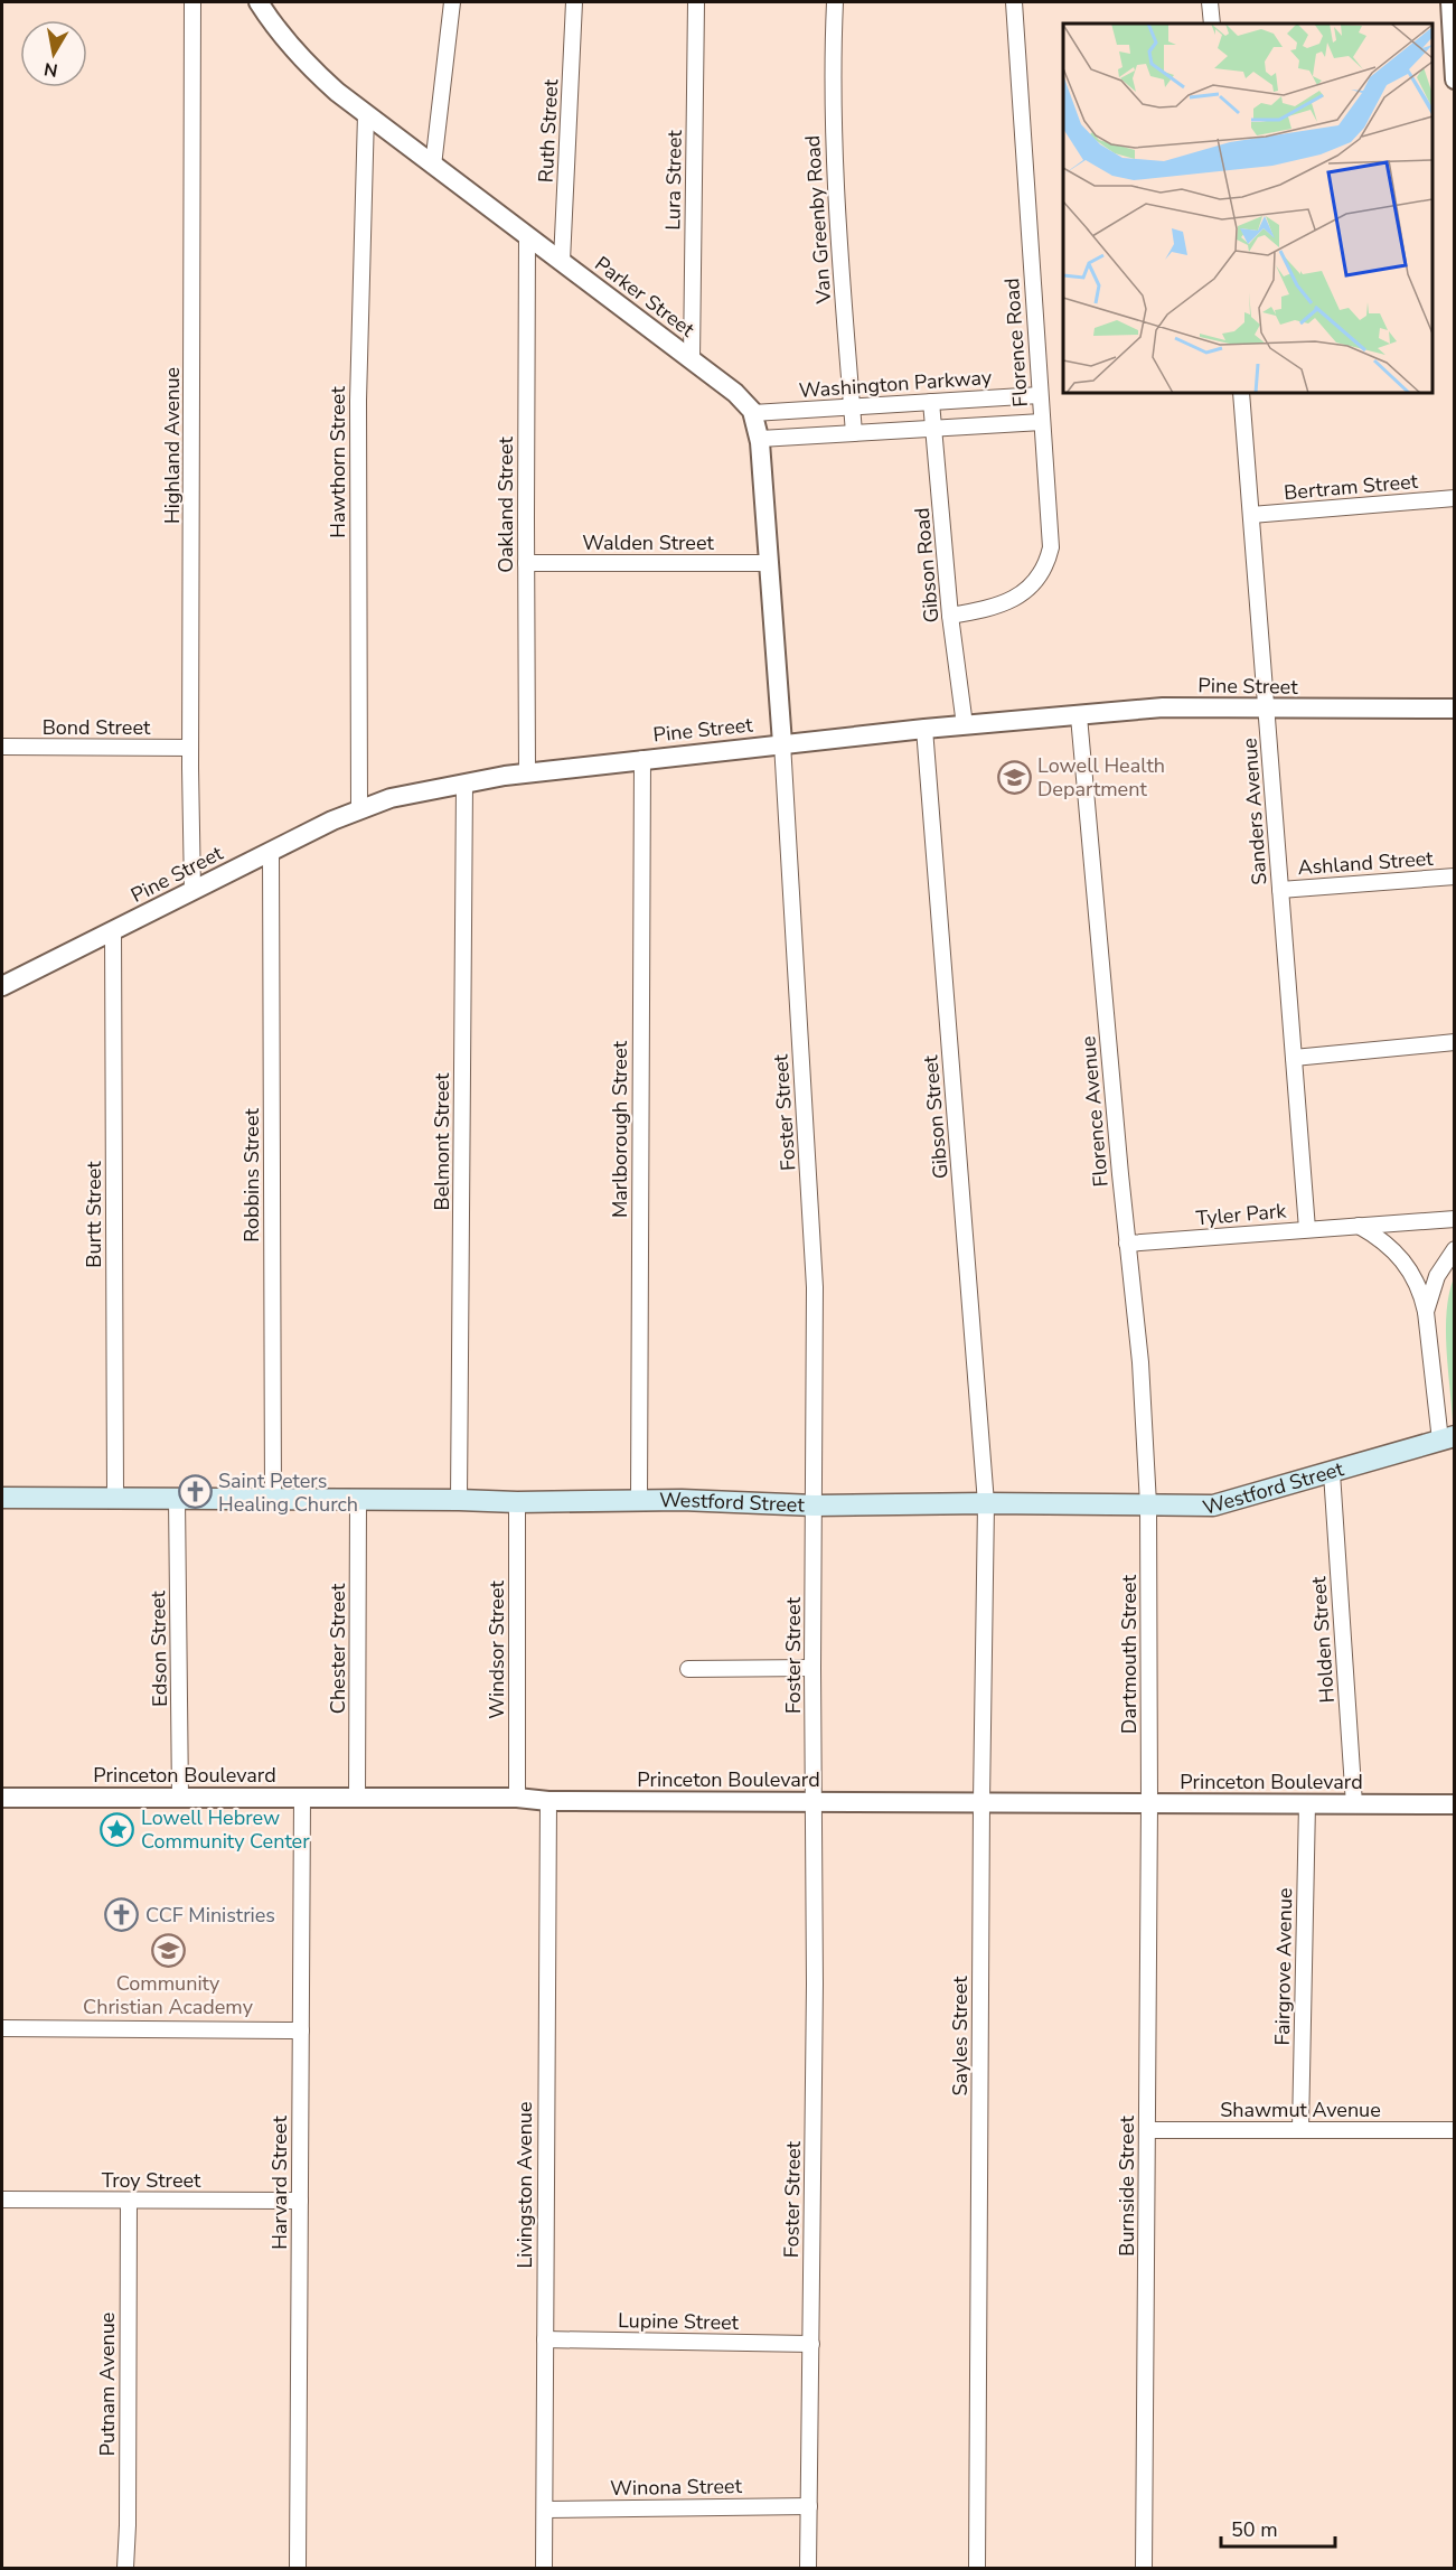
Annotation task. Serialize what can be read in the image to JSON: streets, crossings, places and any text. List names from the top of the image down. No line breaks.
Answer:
{"streets":{"main road":["Westford Street"],"street":["Ruth Street","Lura Street","Van Greenby Road","Parker Street","Florence Road","Washington Parkway","Highland Avenue","Hawthorn Street","Bertram Street","Oakland Street","Walden Street","Gibson Road","Pine Street","Bond Street","Sanders Avenue","Ashland Street","Florence Avenue","Foster Street","Gibson Street","Marlborough Street","Belmont Street","Robbins Street","Burtt Street","Tyler Park","Holden Street","Edson Street","Chester Street","Windsor Street","Dartmouth Street","Princeton Boulevard","Fairgrove Avenue","Sayles Street","Shawmut Avenue","Troy Street","Harvard Street","Livingston Avenue","Burnside Street","Lupine Street","Putnam Avenue","Winona Street"]},"crossings":[["Ruth Street","Parker Street"],["Lura Street","Parker Street"],["Van Greenby Road","Washington Parkway"],["Parker Street","Washington Parkway"],["Parker Street","Hawthorn Street"],["Parker Street","Oakland Street"],["Parker Street","Walden Street"],["Parker Street","Pine Street"],["Parker Street","Foster Street"],["Florence Road","Washington Parkway"],["Florence Road","Gibson Road"],["Washington Parkway","Gibson Road"],["Highland Avenue","Pine Street"],["Highland Avenue","Bond Street"],["Hawthorn Street","Pine Street"],["Bertram Street","Sanders Avenue"],["Oakland Street","Walden Street"],["Oakland Street","Pine Street"],["Gibson Road","Pine Street"],["Pine Street","Sanders Avenue"],["Pine Street","Florence Avenue"],["Pine Street","Foster Street"],["Pine Street","Gibson Street"],["Pine Street","Marlborough Street"],["Pine Street","Belmont Street"],["Pine Street","Robbins Street"],["Pine Street","Burtt Street"],["Sanders Avenue","Ashland Street"],["Sanders Avenue","Tyler Park"],["Florence Avenue","Tyler Park"],["Florence Avenue","Westford Street"],["Florence Avenue","Dartmouth Street"],["Foster Street","Westford Street"],["Foster Street","Princeton Boulevard"],["Foster Street","Lupine Street"],["Foster Street","Winona Street"],["Gibson Street","Westford Street"],["Gibson Street","Sayles Street"],["Marlborough Street","Westford Street"],["Belmont Street","Westford Street"],["Robbins Street","Westford Street"],["Burtt Street","Westford Street"],["Westford Street","Holden Street"],["Westford Street","Edson Street"],["Westford Street","Chester Street"],["Westford Street","Windsor Street"],["Westford Street","Dartmouth Street"],["Westford Street","Sayles Street"],["Holden Street","Princeton Boulevard"],["Edson Street","Princeton Boulevard"],["Chester Street","Princeton Boulevard"],["Windsor Street","Princeton Boulevard"],["Dartmouth Street","Princeton Boulevard"],["Dartmouth Street","Burnside Street"],["Princeton Boulevard","Fairgrove Avenue"],["Princeton Boulevard","Sayles Street"],["Princeton Boulevard","Harvard Street"],["Princeton Boulevard","Livingston Avenue"],["Princeton Boulevard","Burnside Street"],["Fairgrove Avenue","Shawmut Avenue"],["Shawmut Avenue","Burnside Street"],["Troy Street","Harvard Street"],["Troy Street","Putnam Avenue"],["Livingston Avenue","Lupine Street"],["Livingston Avenue","Winona Street"]],"places":{"school or university":["Lowell Health Department","Community Christian Academy"],"church":["Saint Peters Healing Church","CCF Ministries"],"place":["Lowell Hebrew Community Center"]},"scale_bar":"50 m","north":"bottom"}
